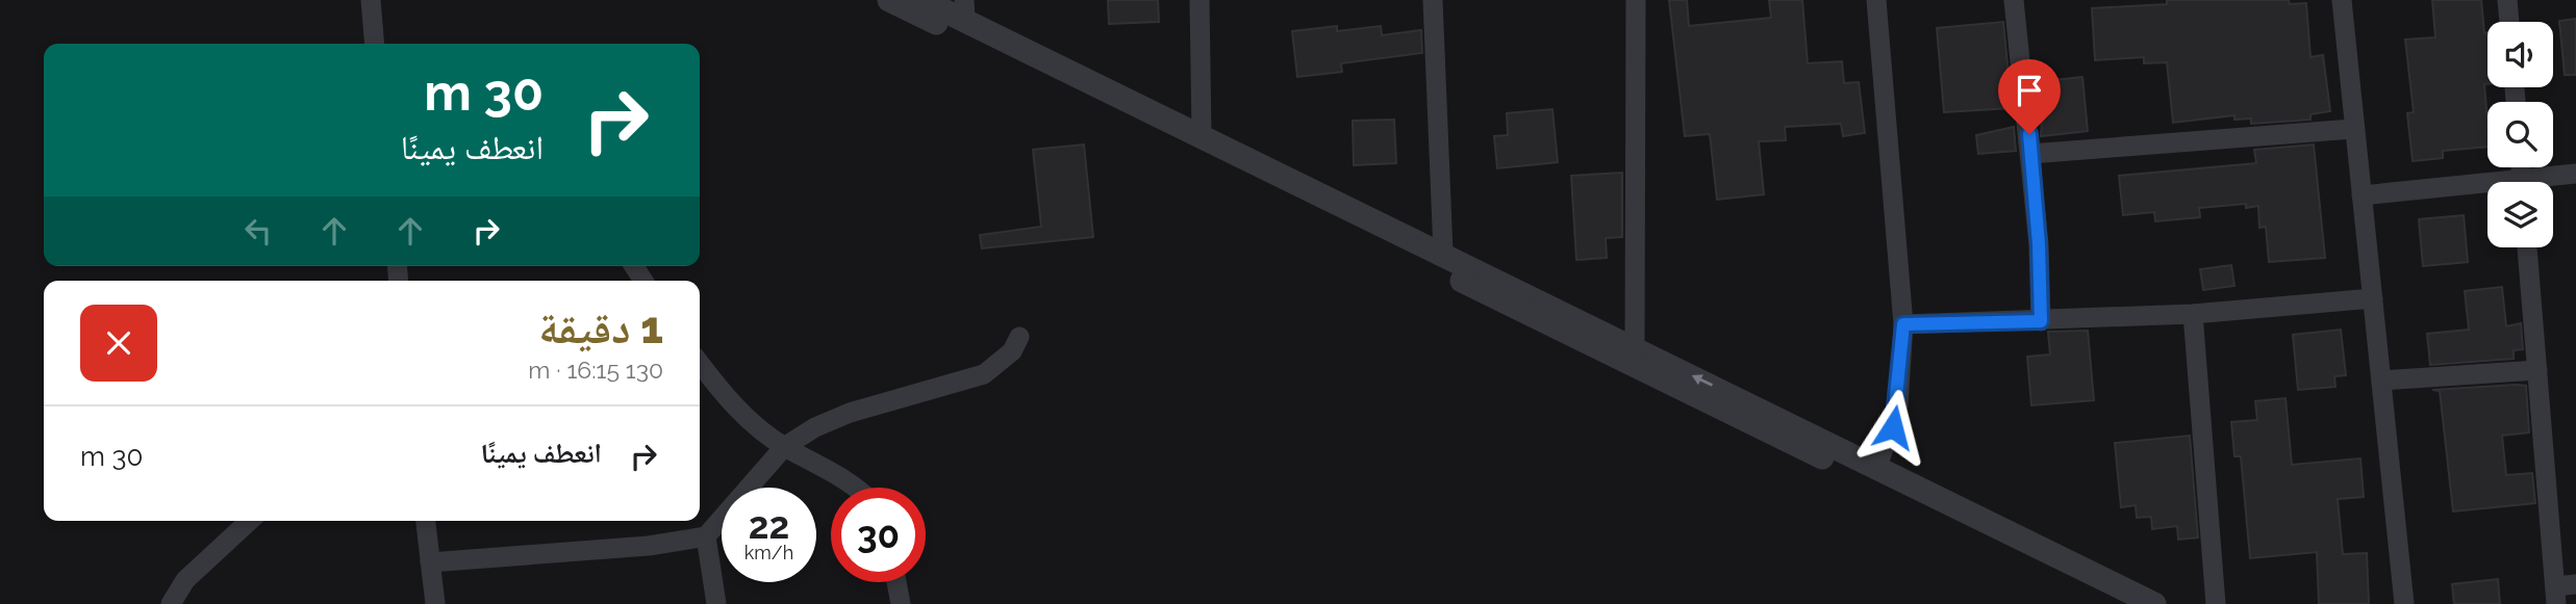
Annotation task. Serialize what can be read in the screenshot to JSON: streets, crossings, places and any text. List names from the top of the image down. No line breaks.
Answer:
{"page":{"turn":["30 m","انعطف يمينًا"],"heading":["1 دقيقة","130 m · 16:15"],"list":[{"name":"انعطف يمينًا","value":"30 m"}],"speed":"22 km/h","limit":"30"}}
